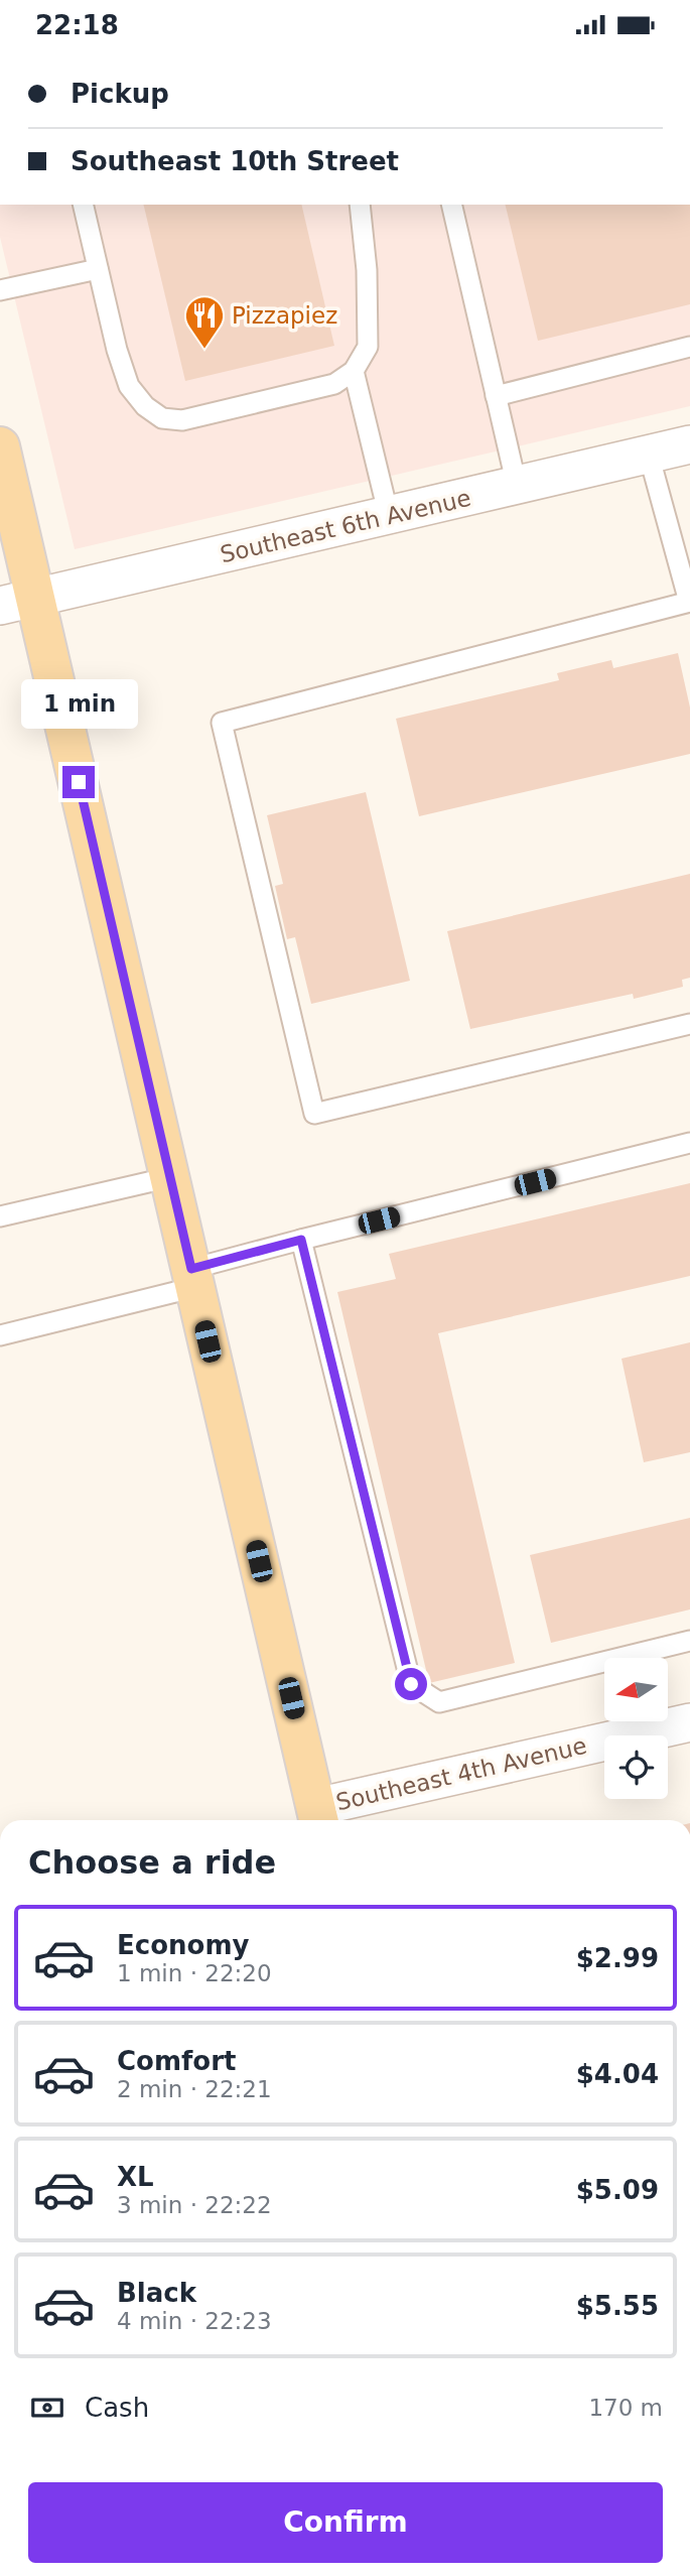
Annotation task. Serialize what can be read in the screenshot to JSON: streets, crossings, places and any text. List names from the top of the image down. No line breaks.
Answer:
{"streets":{"street":["Southeast 6th Avenue","Southeast 4th Avenue"]},"places":{"restaurant":["Pizzapiez"]},"north":"left","page":{"status":"22:18","banner":["Pickup","Southeast 10th Street"],"bubble":"1 min","heading":"Choose a ride","list":[{"name":"Economy","note":"1 min · 22:20","value":"$2.99"},{"name":"Comfort","note":"2 min · 22:21","value":"$4.04"},{"name":"XL","note":"3 min · 22:22","value":"$5.09"},{"name":"Black","note":"4 min · 22:23","value":"$5.55"}],"pay":["Cash","170 m"],"buttons":"Confirm"}}
